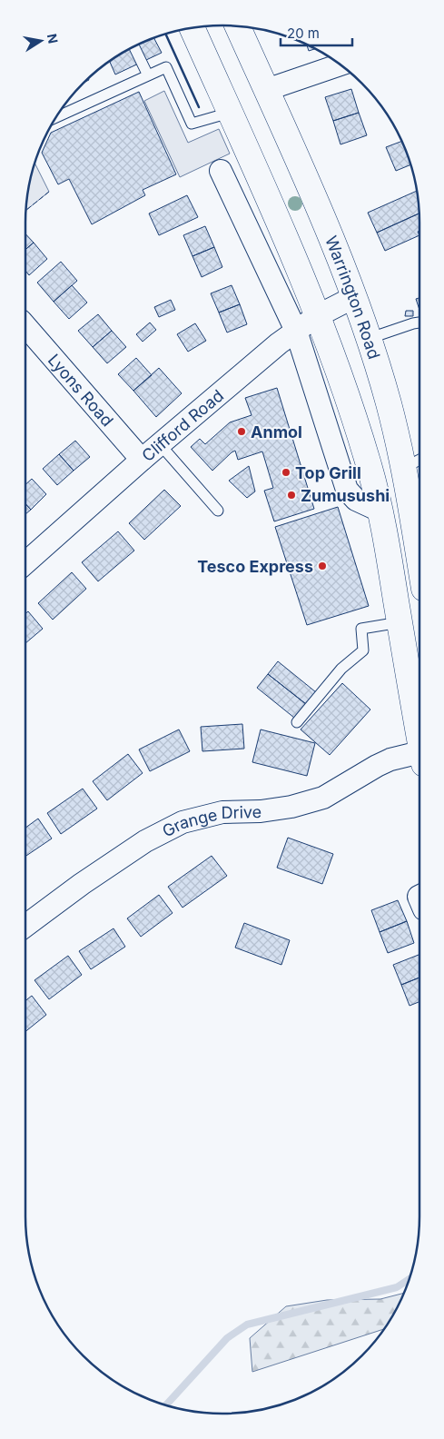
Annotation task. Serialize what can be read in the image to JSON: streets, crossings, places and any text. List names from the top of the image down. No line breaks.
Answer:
{"streets":{"main road":["Warrington Road"],"street":["Lyons Road","Clifford Road","Grange Drive"]},"crossings":[["Warrington Road","Clifford Road"],["Lyons Road","Clifford Road"]],"places":["Anmol","Top Grill","Zumusushi","Tesco Express"],"scale_bar":"20 m","north":"right"}
